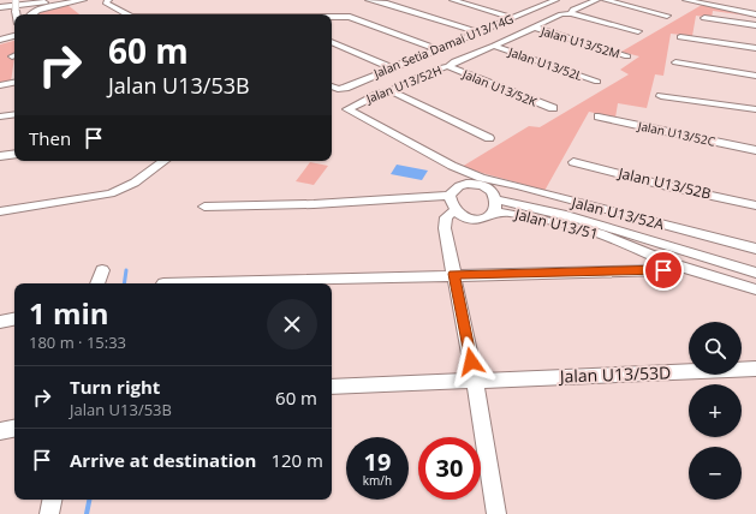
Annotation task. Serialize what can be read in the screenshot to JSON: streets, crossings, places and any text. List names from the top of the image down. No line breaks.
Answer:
{"streets":{"street":["Jalan U13/52M","Jalan Setia Damai U13/14G","Jalan U13/52L","Jalan U13/52H","Jalan U13/52K","Jalan U13/52C","Jalan U13/52B","Jalan U13/52A","Jalan U13/51","Jalan U13/53D"]},"crossings":[["Jalan U13/52M","Jalan U13/52H"],["Jalan U13/52L","Jalan U13/52H"],["Jalan U13/52H","Jalan U13/52K"],["Jalan U13/52H","Jalan U13/52A"],["Jalan U13/52H","Jalan U13/51"],["Jalan U13/52A","Jalan U13/51"]],"page":{"turn":["60 m","Jalan U13/53B"],"then":"Then","heading":["1 min","180 m · 15:33"],"map_buttons":["+","−"],"list":[{"name":"Turn right","note":"Jalan U13/53B","value":"60 m"},{"name":"Arrive at destination","value":"120 m"}],"speed":"19 km/h","limit":"30"}}
